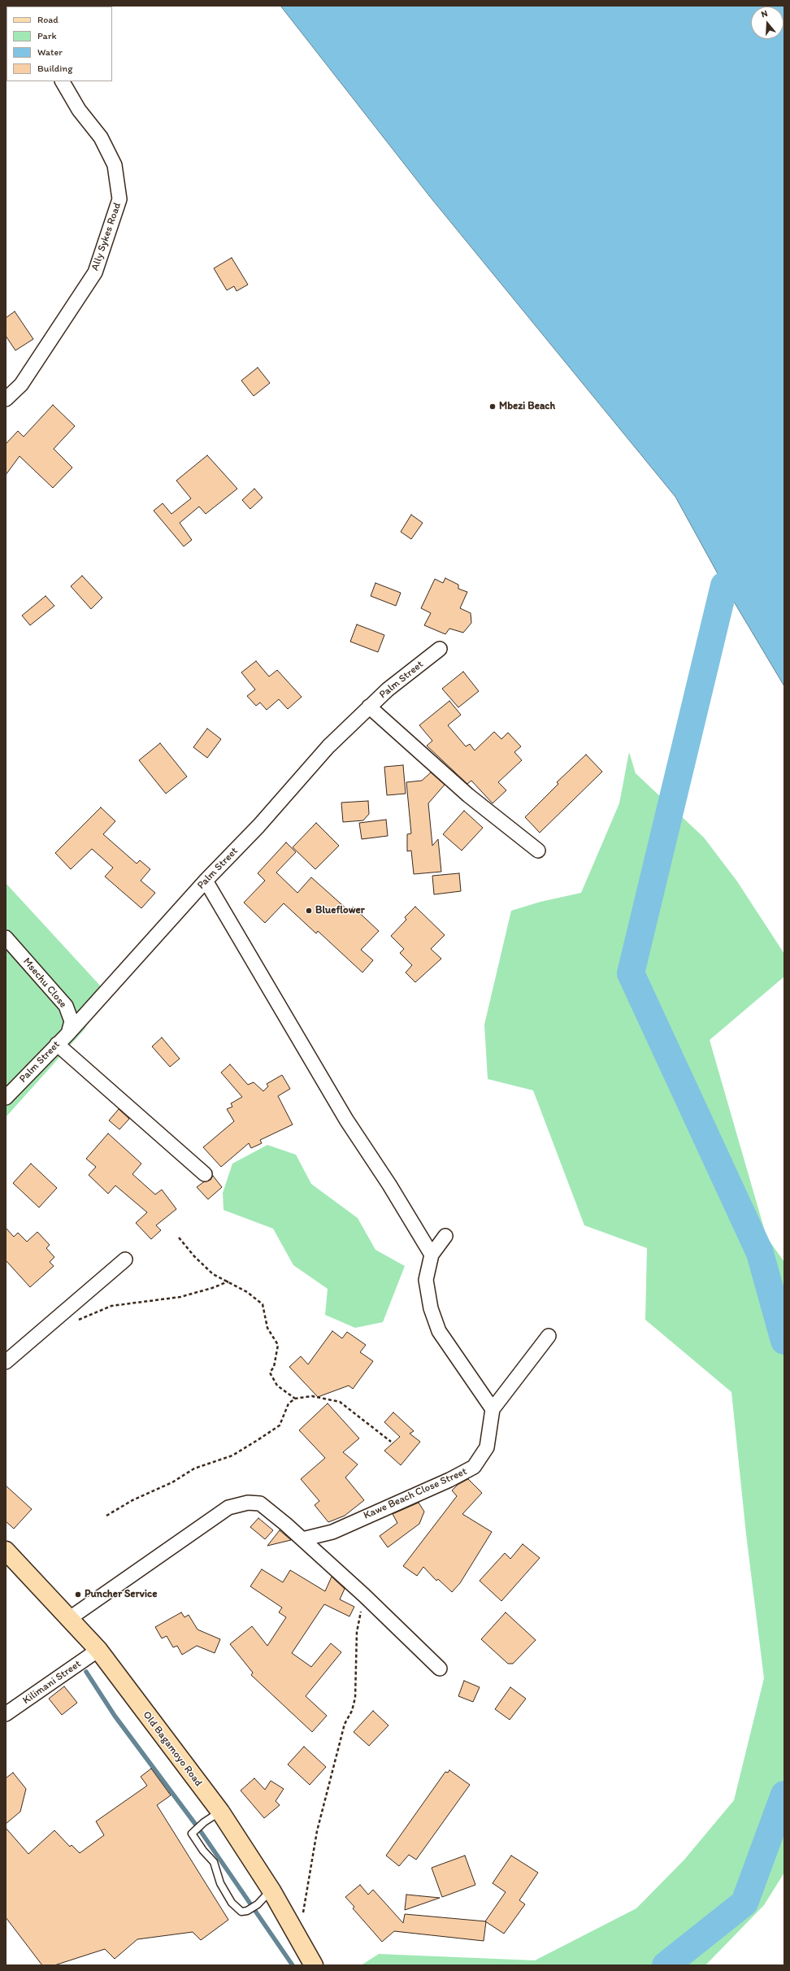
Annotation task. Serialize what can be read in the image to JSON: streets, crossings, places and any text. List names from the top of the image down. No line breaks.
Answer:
{"streets":{"main road":["Old Bagamoyo Road"],"street":["Ally Sykes Road","Palm Street","Msechu Close","Kawe Beach Close Street","Kilimani Street"]},"crossings":[["Palm Street","Msechu Close"],["Kilimani Street","Old Bagamoyo Road"]],"places":["Mbezi Beach","Blueflower","Puncher Service"],"legend":["Road","Park","Water","Building"],"north":"top"}
